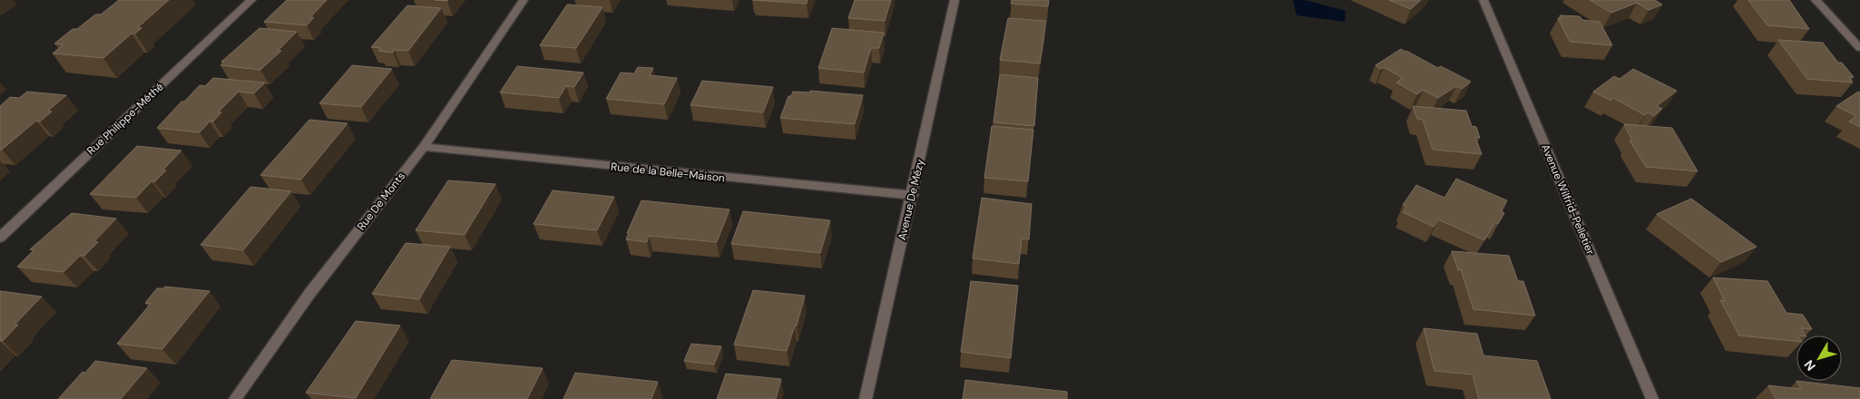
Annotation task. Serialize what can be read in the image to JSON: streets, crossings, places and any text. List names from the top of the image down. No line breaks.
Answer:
{"streets":{"street":["Rue Philippe-Méthé","Rue de la Belle-Maison","Avenue De Mézy","Avenue Wilfrid-Pelletier","Rue De Monts"]},"crossings":[["Rue de la Belle-Maison","Avenue De Mézy"],["Rue de la Belle-Maison","Rue De Monts"]],"north":"bottom left"}
